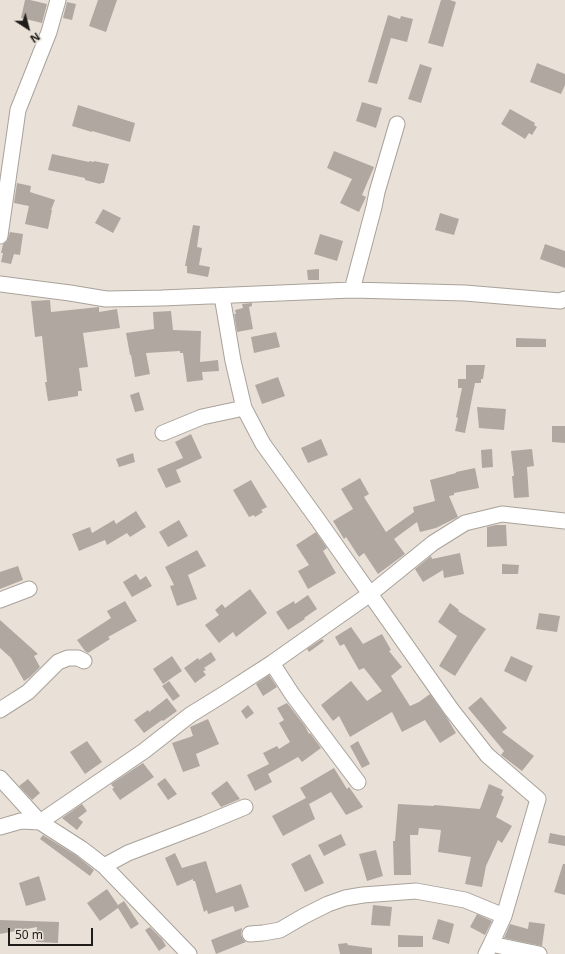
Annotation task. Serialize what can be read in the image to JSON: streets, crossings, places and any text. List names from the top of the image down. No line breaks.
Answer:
{"scale_bar":"50 m","north":"bottom right"}
